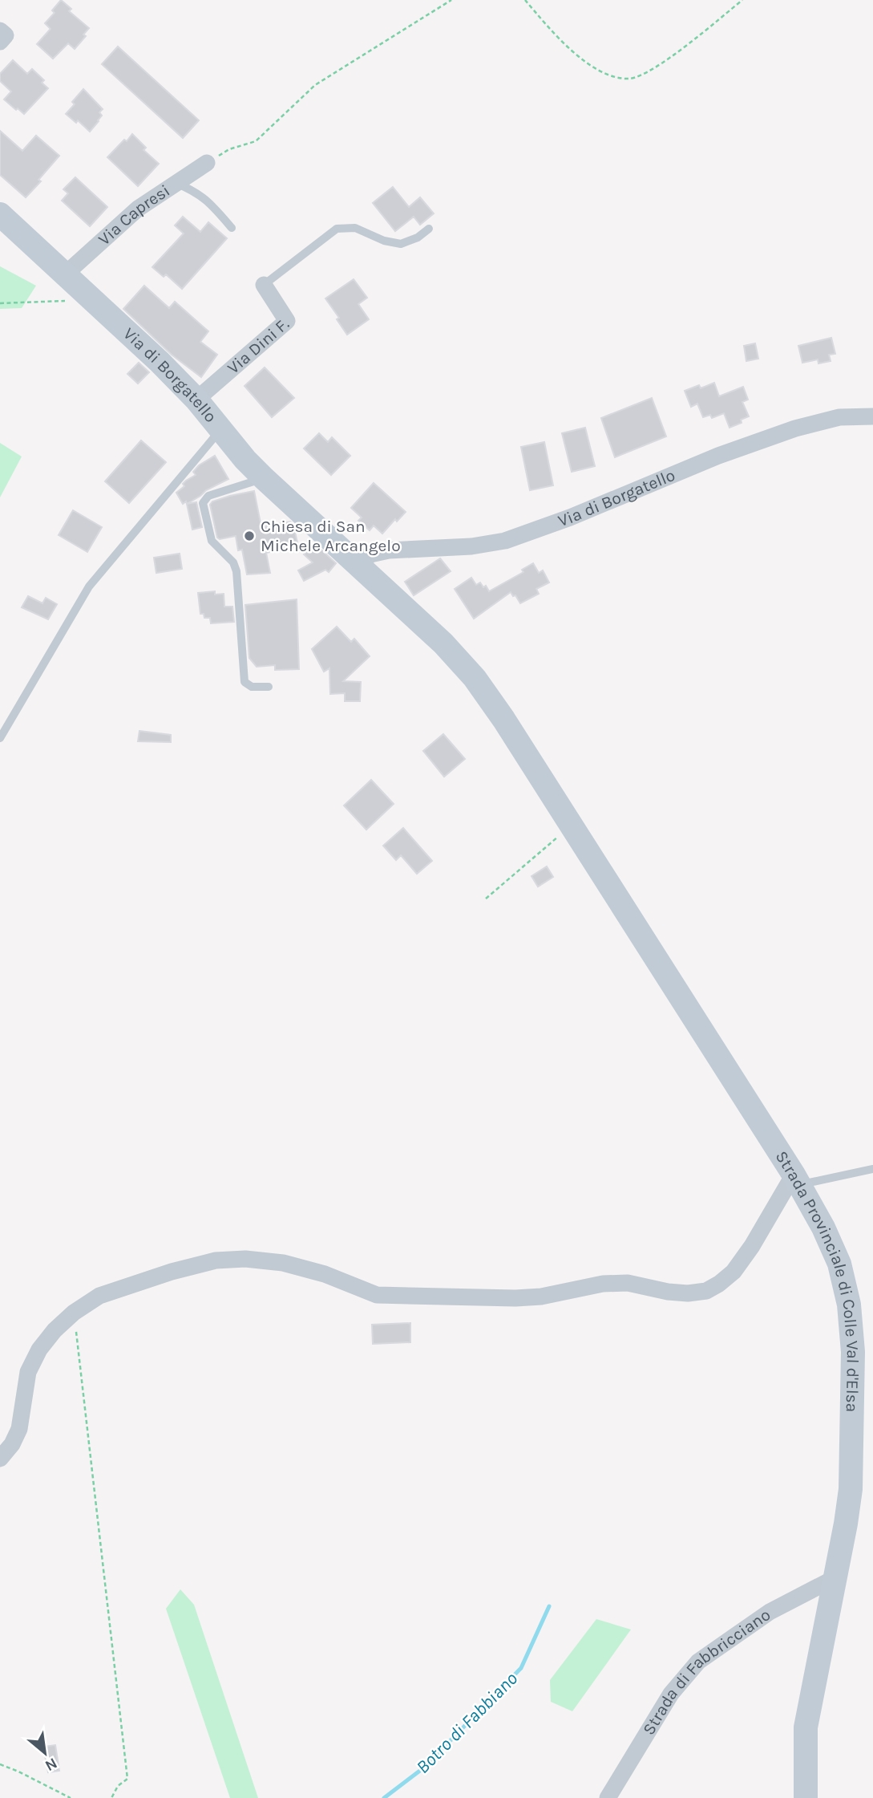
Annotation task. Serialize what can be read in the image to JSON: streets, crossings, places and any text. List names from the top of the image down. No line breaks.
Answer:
{"streets":{"main road":["Via di Borgatello","Strada Provinciale di Colle Val d'Elsa"],"street":["Via Capresi","Via Dini F.","Strada di Fabbricciano"]},"crossings":[["Via Capresi","Via di Borgatello"],["Via Dini F.","Via di Borgatello"],["Via di Borgatello","Strada Provinciale di Colle Val d'Elsa"],["Strada Provinciale di Colle Val d'Elsa","Strada di Fabbricciano"]],"water":["Botro di Fabbiano"],"places":["Chiesa di San Michele Arcangelo"],"north":"bottom right"}
